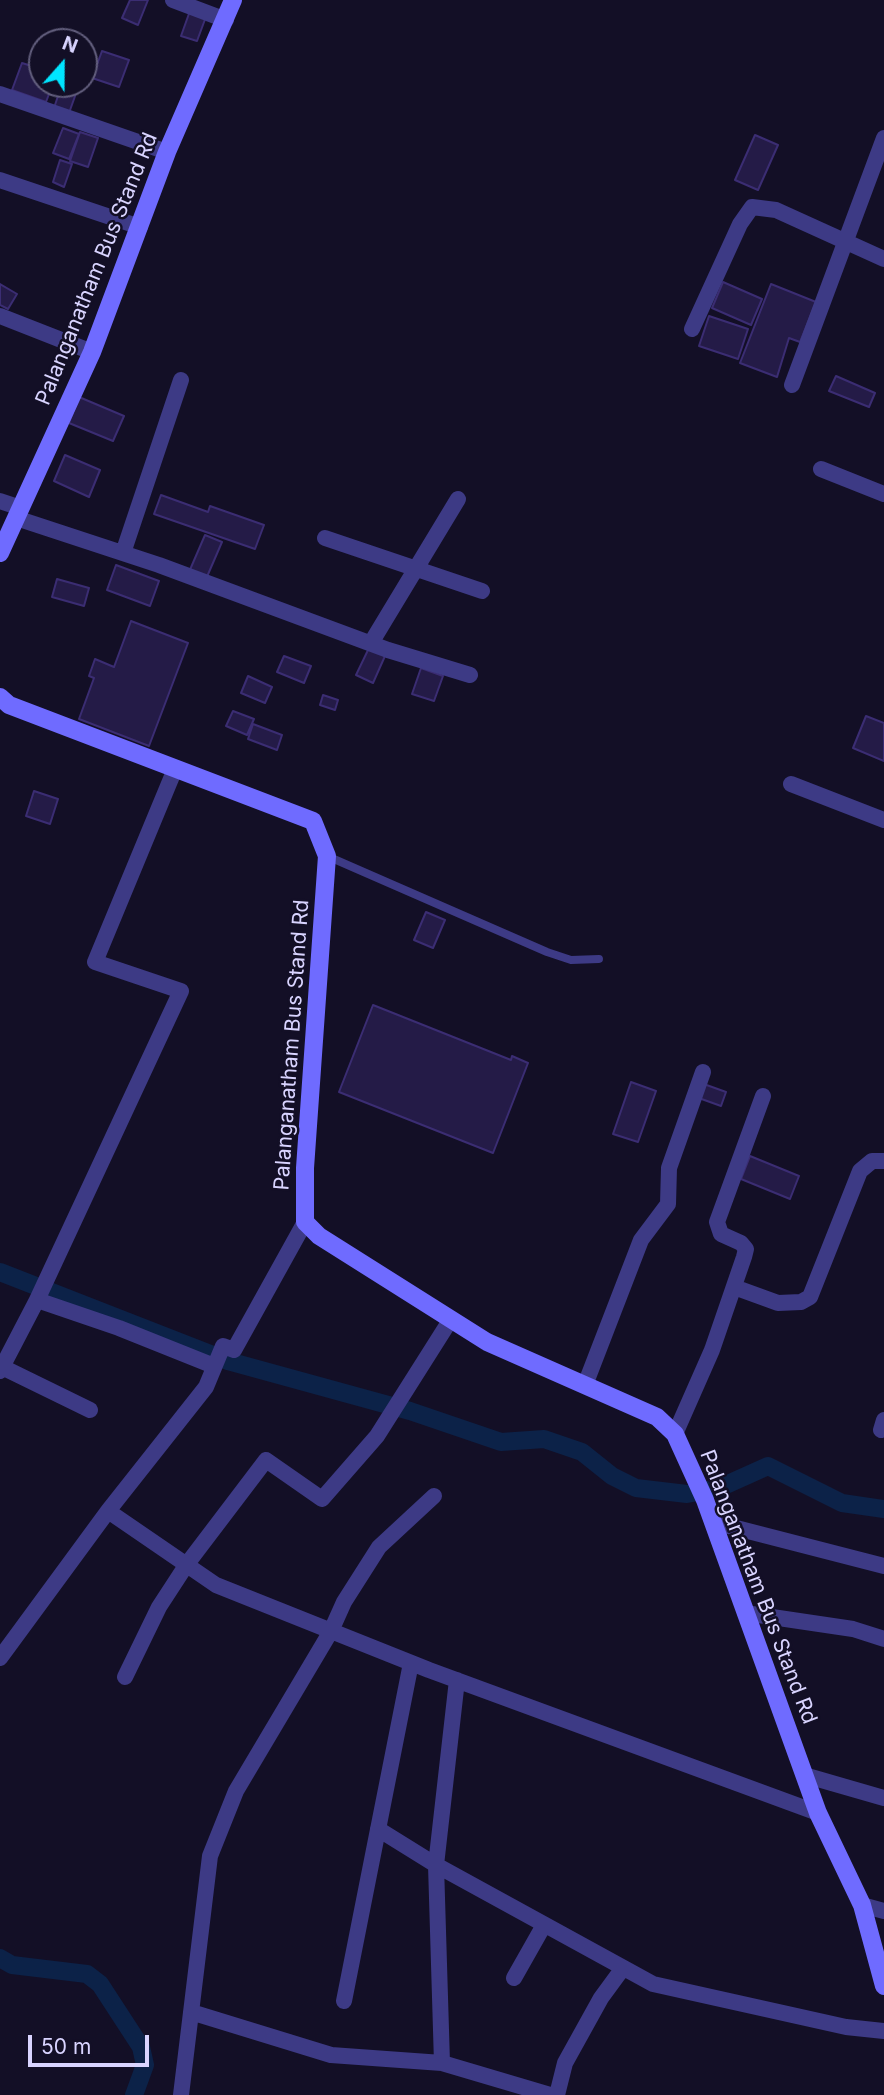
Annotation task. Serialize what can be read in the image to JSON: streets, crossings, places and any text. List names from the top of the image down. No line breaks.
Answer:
{"streets":{"street":["Palanganatham Bus Stand Rd"]},"scale_bar":"50 m","north":"top"}
